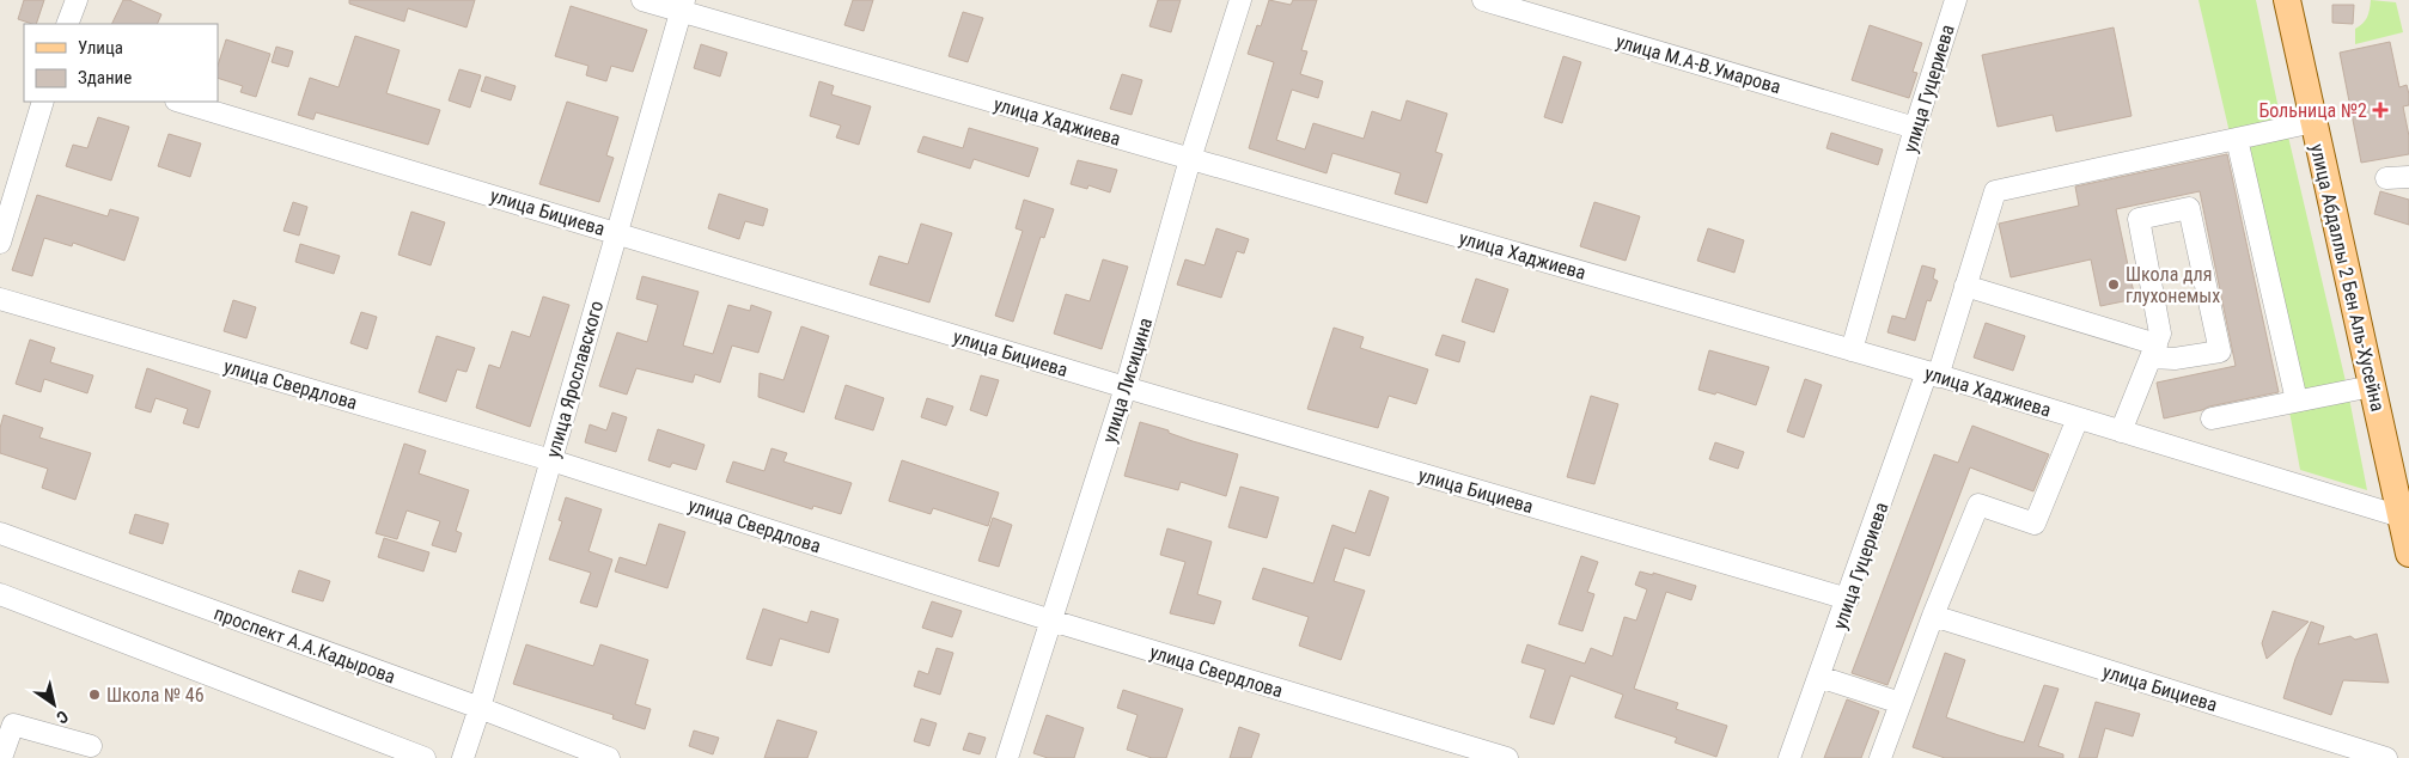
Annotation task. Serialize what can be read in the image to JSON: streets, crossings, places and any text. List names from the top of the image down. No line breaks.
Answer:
{"streets":{"main road":["улица Абдаллы 2 Бен Аль-Хусейна"],"street":["улица М.А-В.Умарова","улица Гуцериева","улица Хаджиева","улица Бициева","улица Ярославского","улица Лисицина","улица Свердлова","проспект А.А.Кадырова"]},"crossings":[["улица М.А-В.Умарова","улица Гуцериева"],["улица Гуцериева","улица Хаджиева"],["улица Гуцериева","улица Бициева"],["улица Хаджиева","улица Абдаллы 2 Бен Аль-Хусейна"],["улица Хаджиева","улица Ярославского"],["улица Хаджиева","улица Лисицина"],["улица Бициева","улица Ярославского"],["улица Бициева","улица Лисицина"],["улица Ярославского","улица Свердлова"],["улица Ярославского","проспект А.А.Кадырова"],["улица Лисицина","улица Свердлова"]],"places":{"health":["Больница №2"],"other":["Школа для глухонемых","Школа № 46"]},"legend":["Улица","Здание"],"north":"bottom right"}
